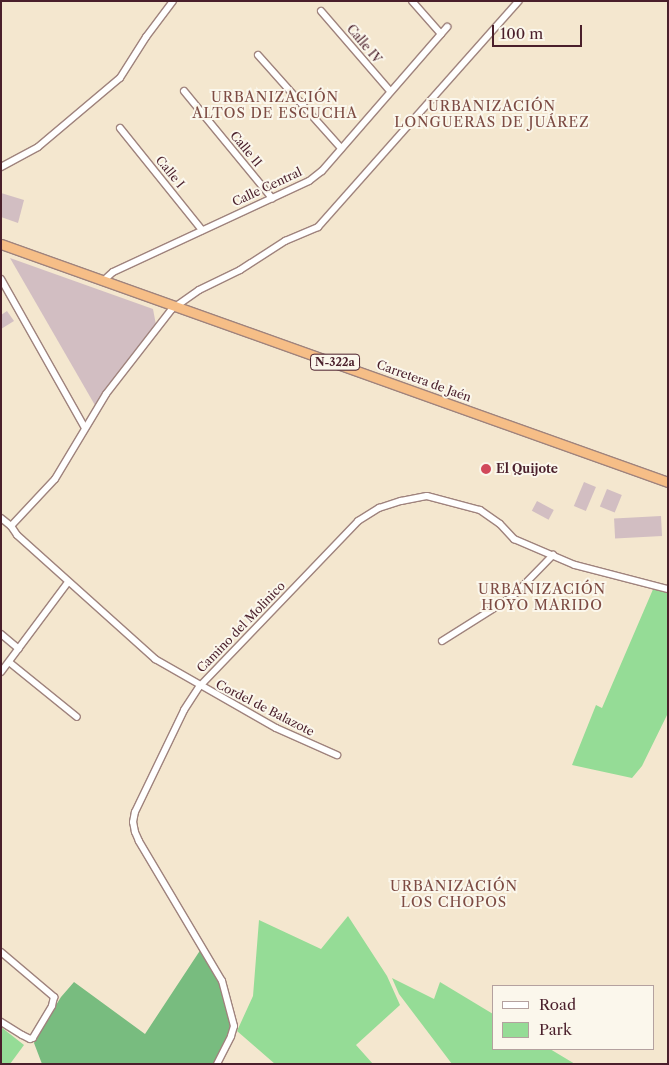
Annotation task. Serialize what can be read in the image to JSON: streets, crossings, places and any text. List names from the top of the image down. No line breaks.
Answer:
{"streets":{"highway":["N-322a","Carretera de Jaén"],"street":["Calle IV","Calle II","Calle I","Calle Central","Camino del Molinico","Cordel de Balazote"]},"crossings":[["Calle IV","Calle Central"],["Calle II","Calle Central"],["Calle I","Calle Central"],["Calle Central","Carretera de Jaén"],["Camino del Molinico","Cordel de Balazote"]],"districts":["URBANIZACIÓN ALTOS DE ESCUCHA","URBANIZACIÓN LONGUERAS DE JUÁREZ","URBANIZACIÓN HOYO MARIDO","URBANIZACIÓN LOS CHOPOS"],"places":["El Quijote"],"legend":["Road","Park"],"scale_bar":"100 m"}
